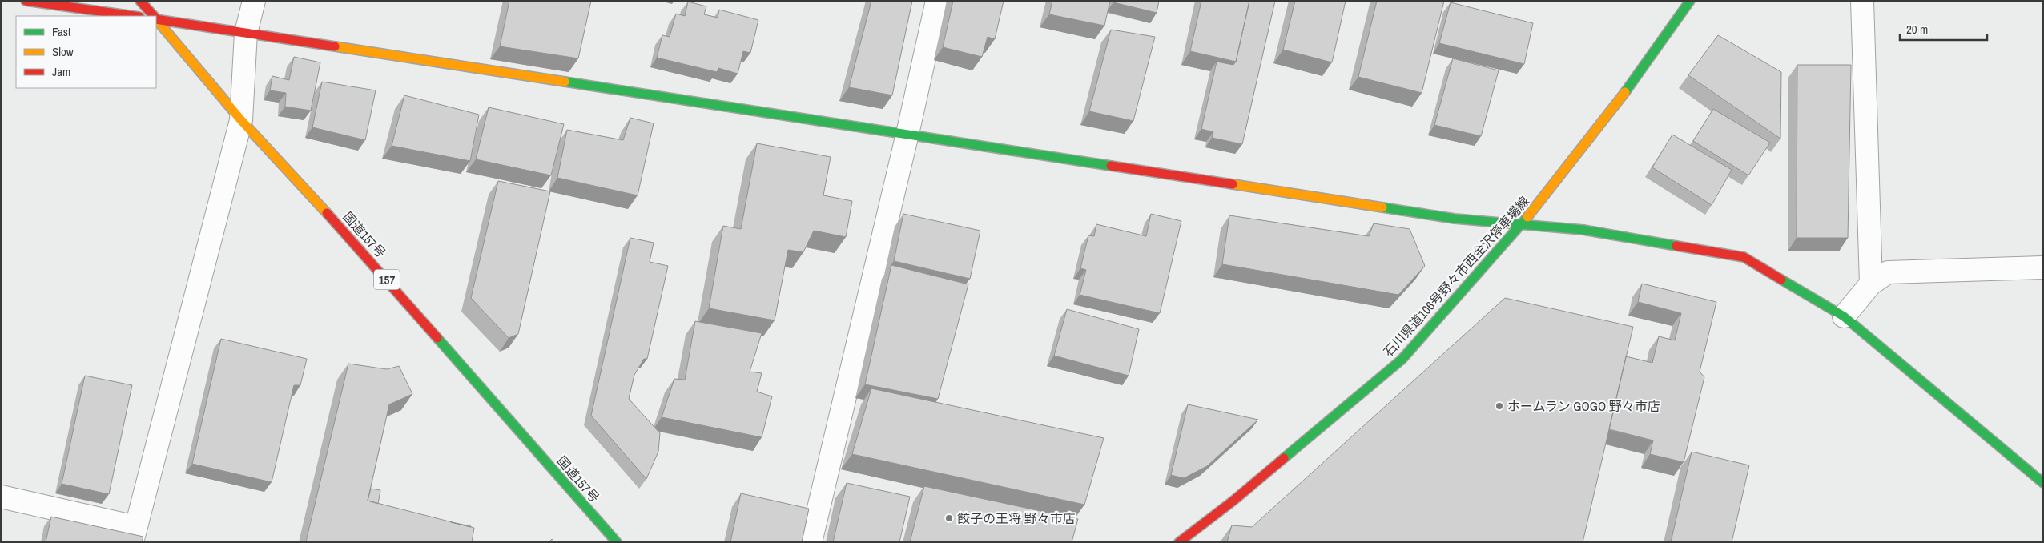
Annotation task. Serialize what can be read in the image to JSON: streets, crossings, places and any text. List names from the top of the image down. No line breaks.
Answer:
{"streets":{"main road":["国道157号","石川県道106号野々市西金沢停車場線","157"]},"places":["ホームラン GOGO 野々市店","餃子の王将 野々市店"],"legend":["Fast","Slow","Jam"],"scale_bar":"20 m"}
